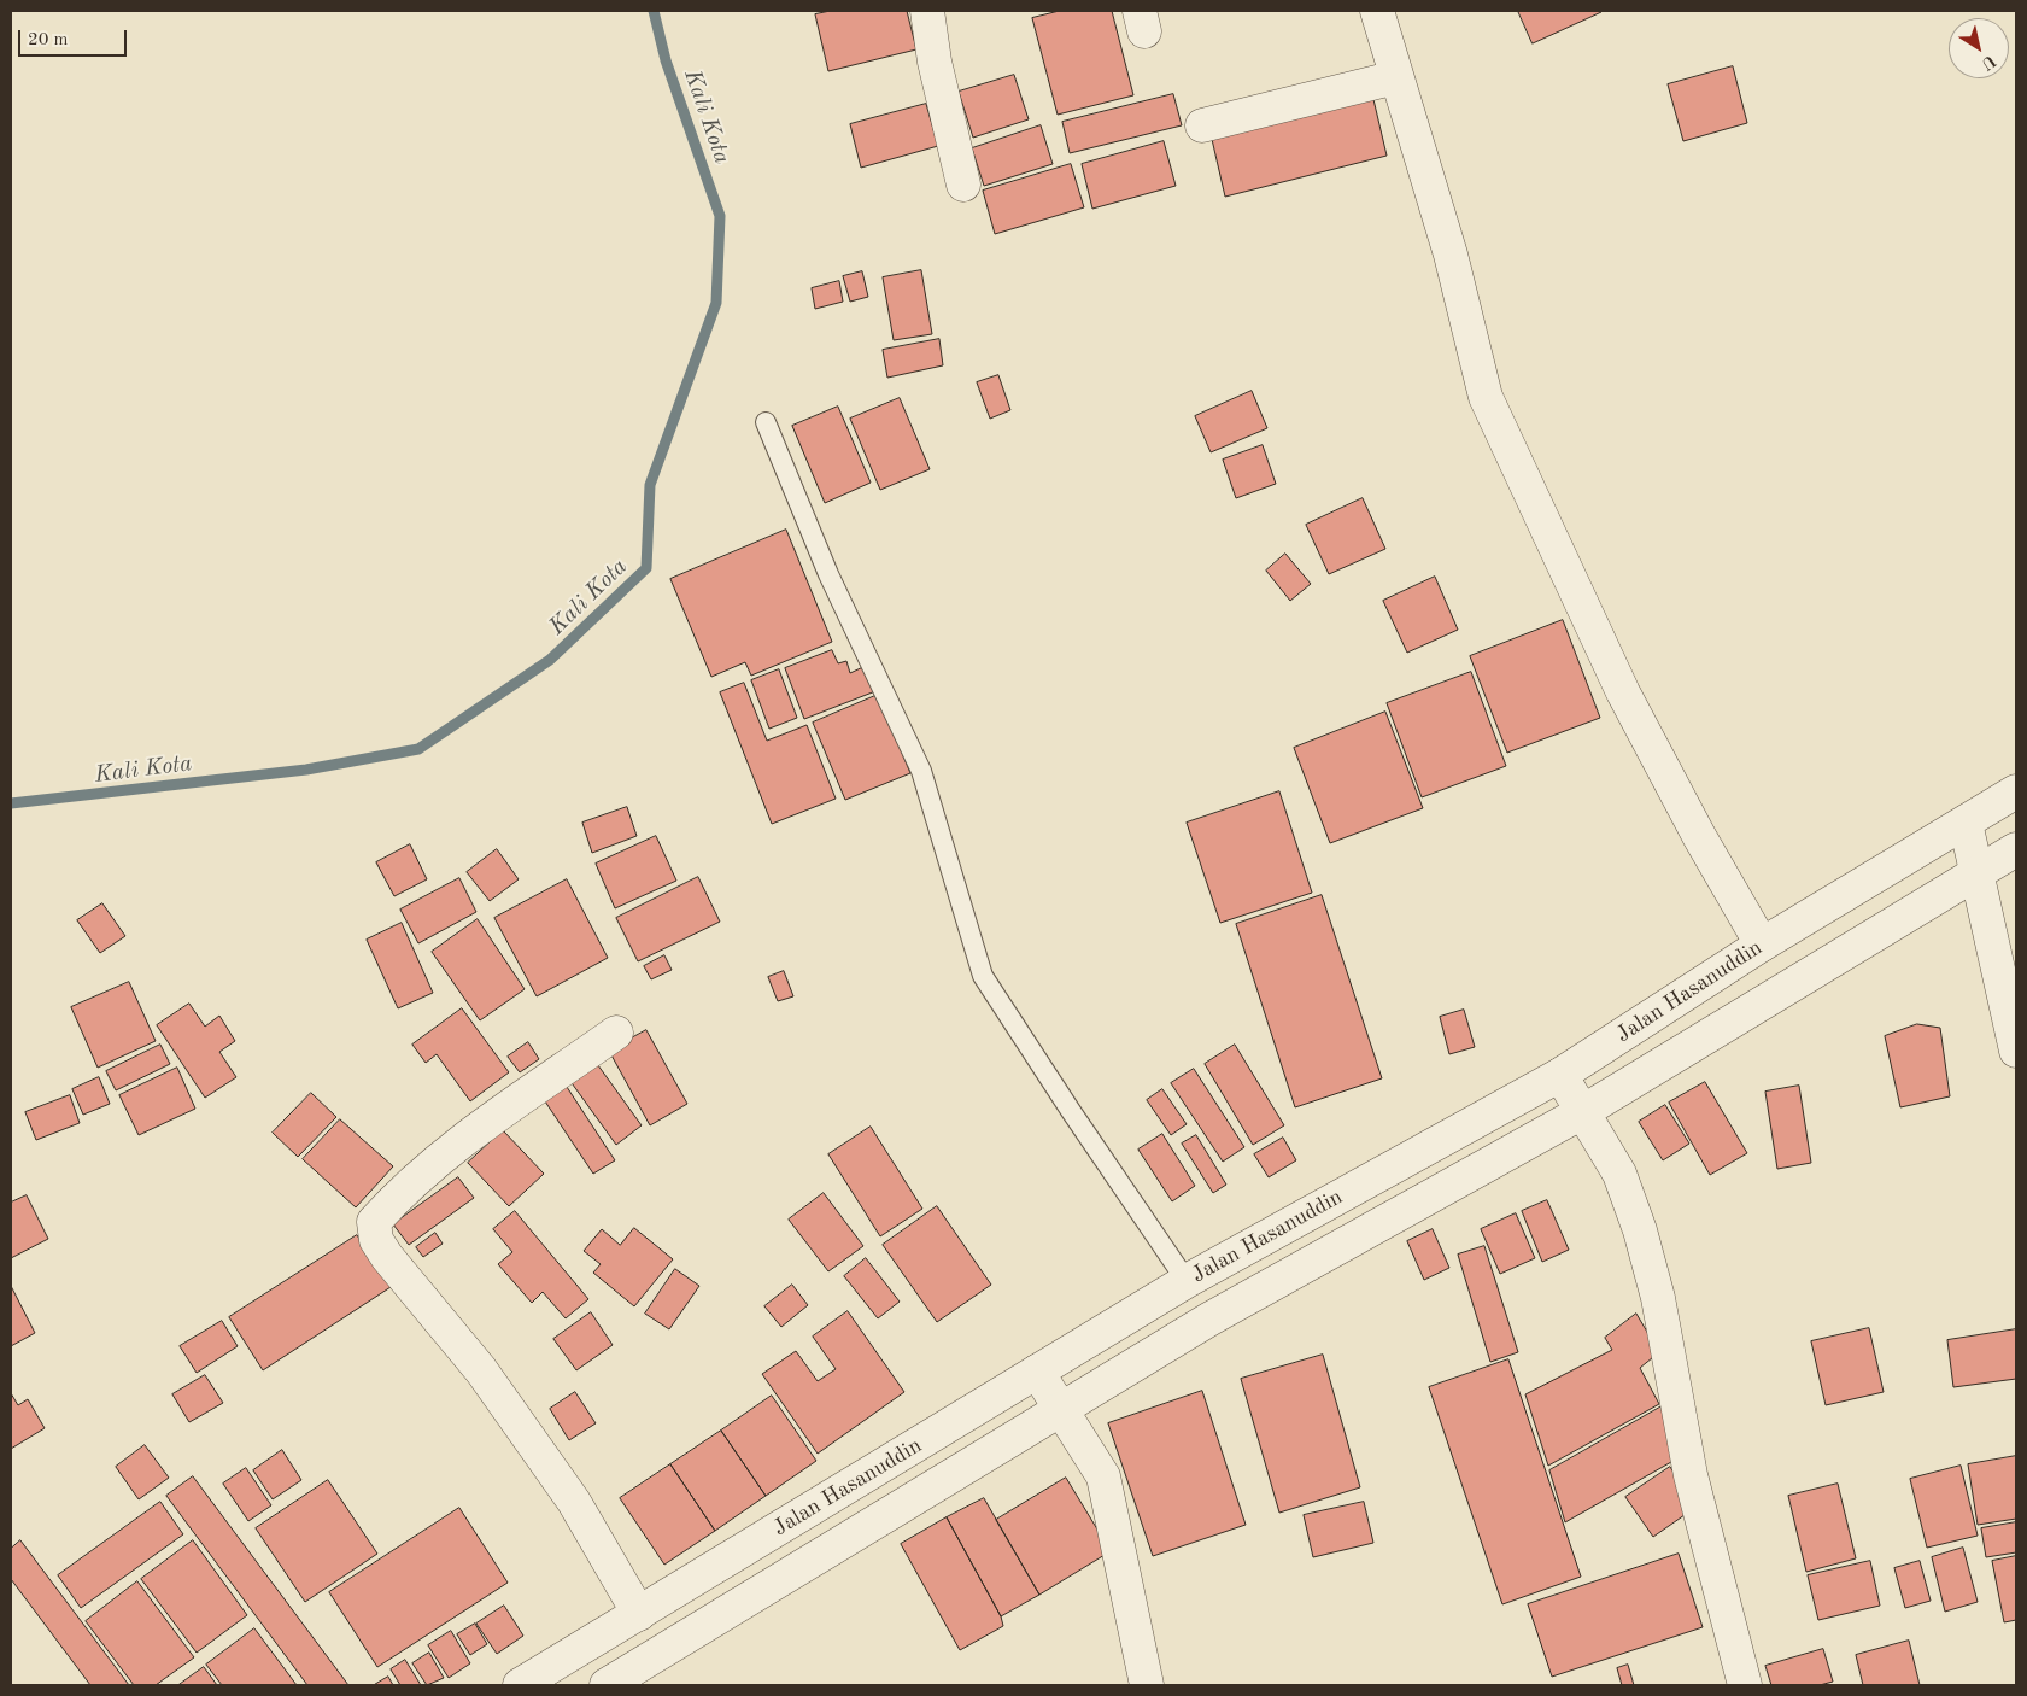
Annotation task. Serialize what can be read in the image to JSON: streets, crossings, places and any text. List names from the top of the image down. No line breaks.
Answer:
{"streets":{"street":["Jalan Hasanuddin"]},"water":["Kali Kota"],"scale_bar":"20 m","north":"bottom right"}
